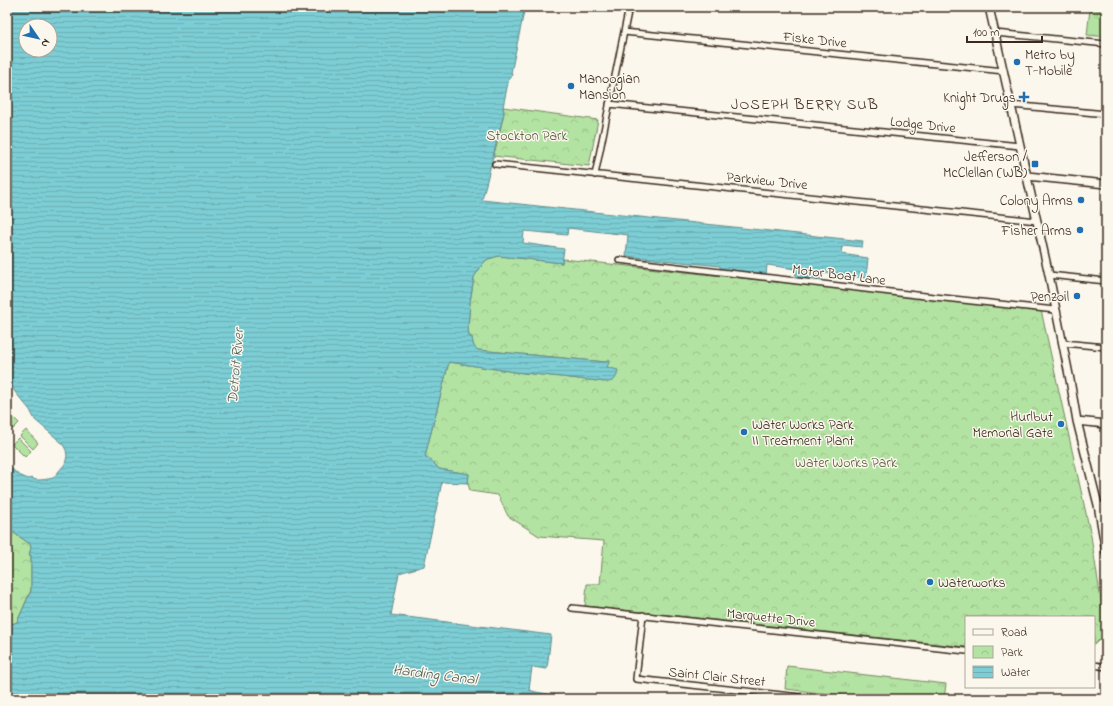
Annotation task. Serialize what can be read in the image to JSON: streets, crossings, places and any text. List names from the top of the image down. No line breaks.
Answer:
{"streets":{"street":["Fiske Drive","Lodge Drive","Parkview Drive","Motor Boat Lane","Marquette Drive","Saint Clair Street"]},"crossings":[["Marquette Drive","Saint Clair Street"]],"districts":["JOSEPH BERRY SUB"],"water":["Detroit River","Harding Canal"],"parks":["Stockton Park","Water Works Park"],"places":{"other":["Metro by T-Mobile","Manoogian Mansion","Colony Arms","Fisher Arms","Penzoil","Hurlbut Memorial Gate","Water Works Park II Treatment Plant","Waterworks"],"health":["Knight Drugs"],"transit":["Jefferson / McClellan (WB)"]},"legend":["Road","Park","Water"],"scale_bar":"100 m","north":"bottom right"}
